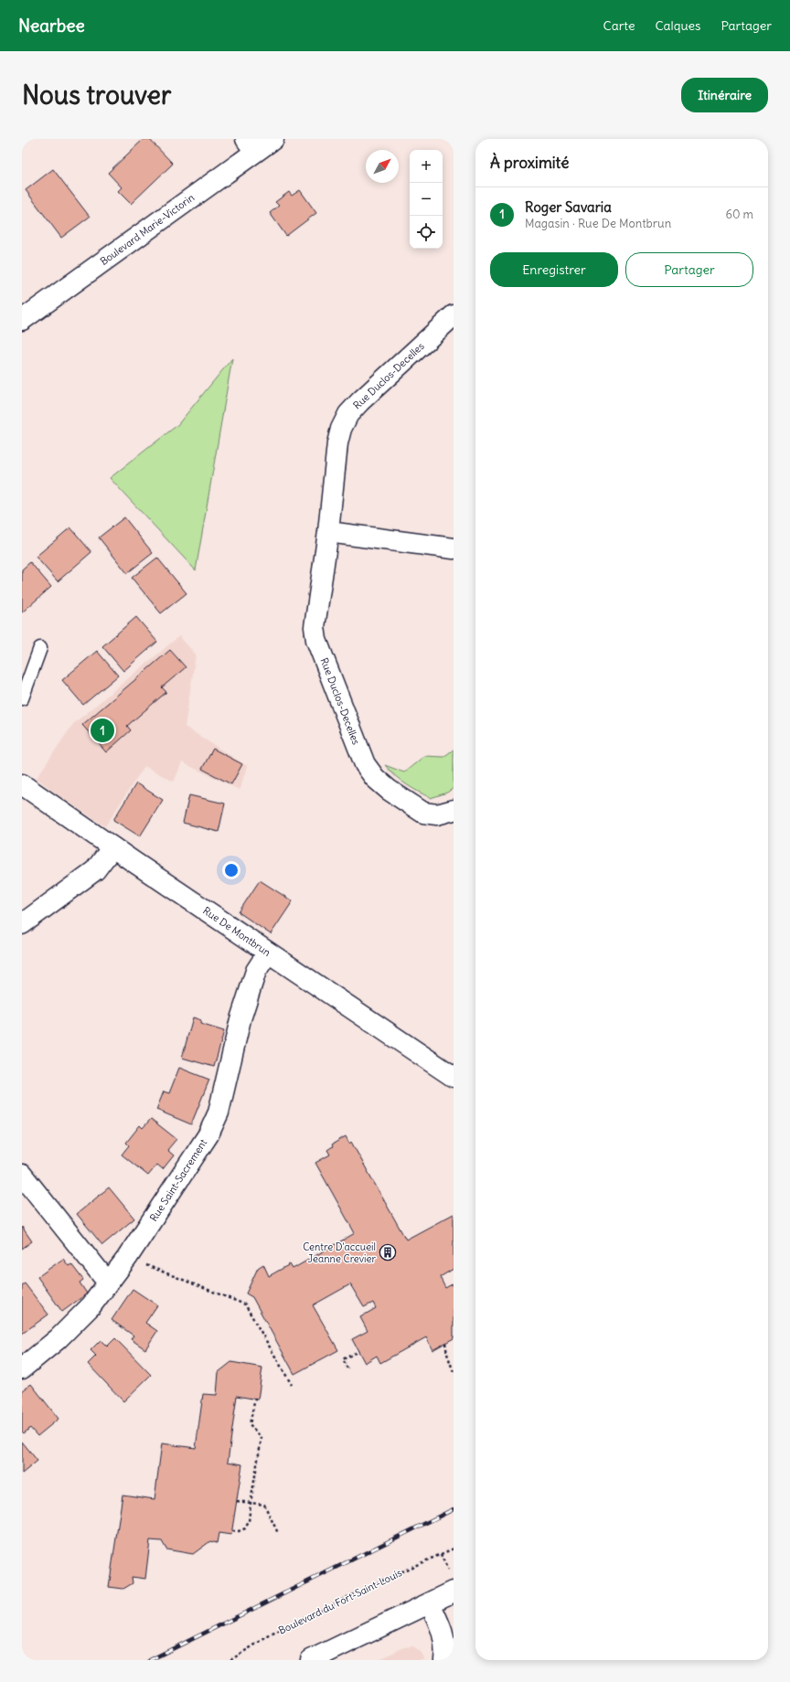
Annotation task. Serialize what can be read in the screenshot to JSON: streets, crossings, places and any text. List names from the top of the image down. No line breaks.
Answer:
{"streets":{"street":["Boulevard Marie-Victorin","Rue Duclos-Decelles","Rue De Montbrun","Rue Saint-Sacrement"],"path":["Boulevard du Fort-Saint-Louis"]},"crossings":[["Rue De Montbrun","Rue Saint-Sacrement"]],"places":{"building":["Centre D'accueil Jeanne Crevier"]},"north":"top right","page":{"header":"Nearbee","nav":["Carte","Calques","Partager"],"buttons":["Itinéraire",["Enregistrer","Partager"]],"title":"Nous trouver","heading":"À proximité","map_buttons":["+","−"],"list":[{"mark":"1","name":"Roger Savaria","note":"Magasin · Rue De Montbrun","value":"60 m"}],"pins":"1"}}
